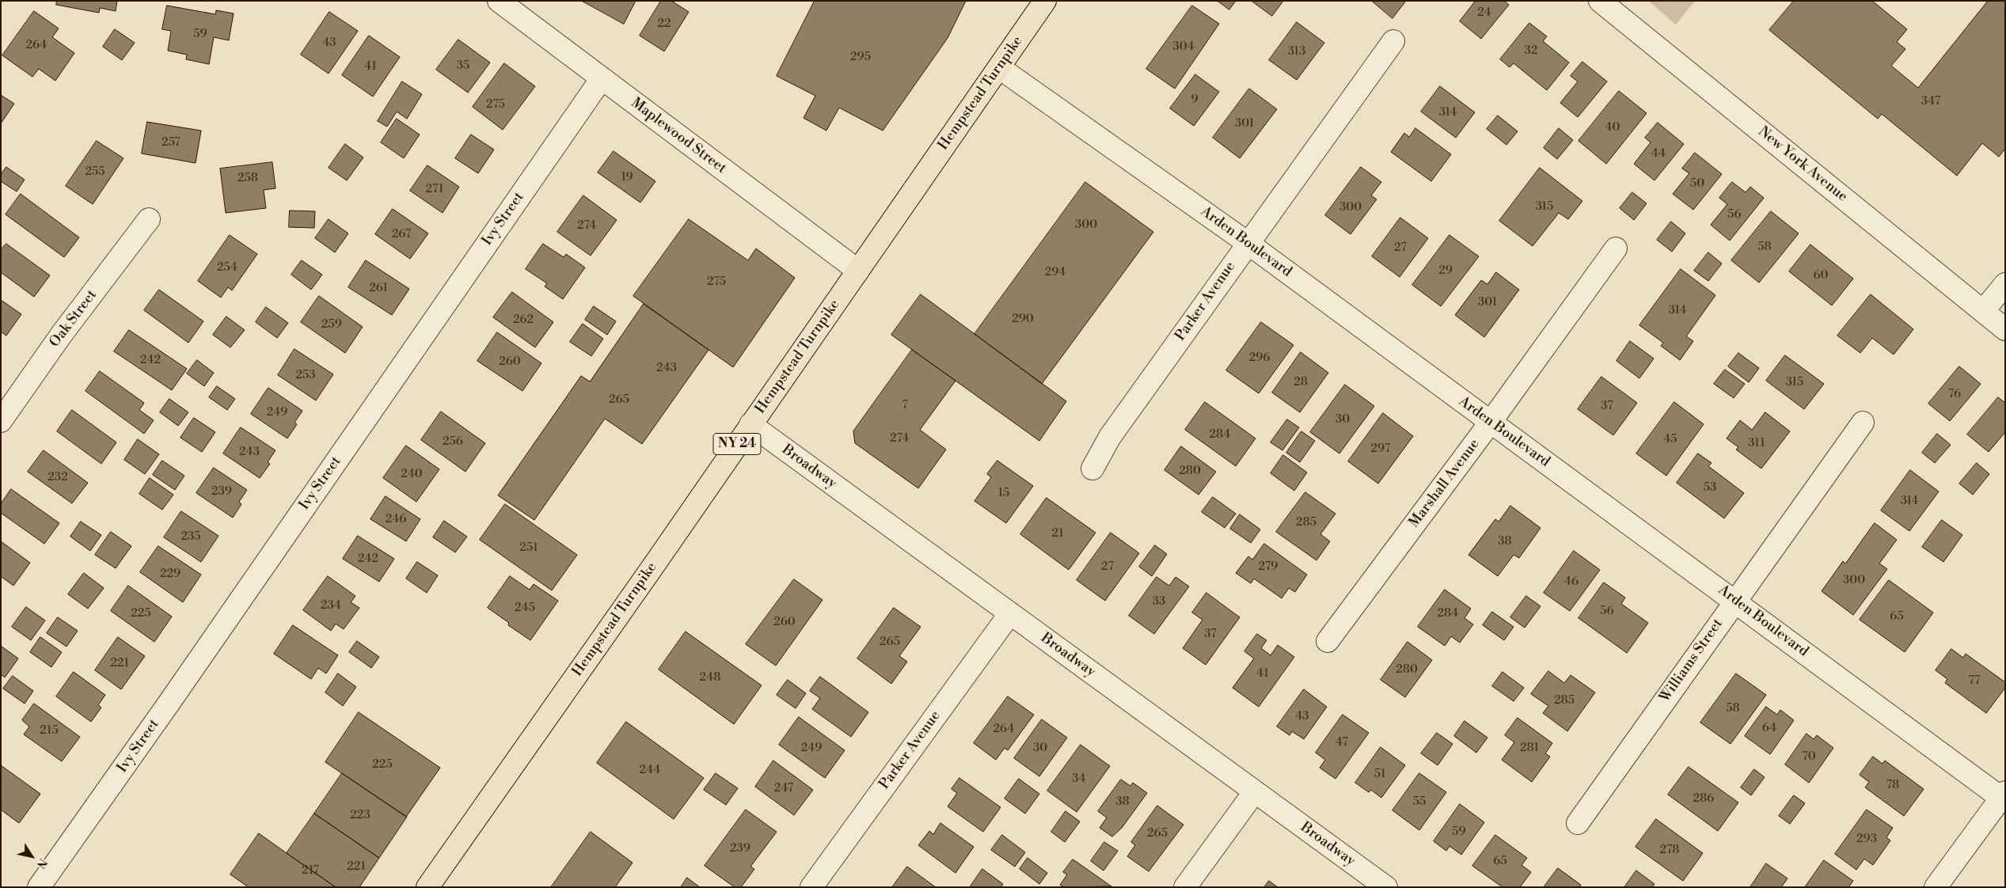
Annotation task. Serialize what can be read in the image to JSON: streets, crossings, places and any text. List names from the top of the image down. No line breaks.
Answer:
{"streets":{"main road":["Hempstead Turnpike","NY 24"],"street":["Maplewood Street","New York Avenue","Ivy Street","Arden Boulevard","Parker Avenue","Oak Street","Broadway","Marshall Avenue","Williams Street"]},"crossings":[["Hempstead Turnpike","Maplewood Street"],["Hempstead Turnpike","Arden Boulevard"],["Hempstead Turnpike","Broadway"],["Maplewood Street","Ivy Street"],["Arden Boulevard","Parker Avenue"],["Arden Boulevard","Marshall Avenue"],["Arden Boulevard","Williams Street"],["Parker Avenue","Broadway"]],"house_numbers":["24","22","59","43","264","304","32","313","295","35","41","9","347","275","314","301","40","257","44","255","19","258","50","271","315","300","56","300","274","267","58","27","254","29","294","60","275","261","301","314","290","262","259","296","242","260","243","253","28","315","76","265","7","37","249","30","284","274","45","256","311","297","243","280","240","232","53","239","15","314","246","285","21","235","38","251","242","27","279","229","300","46","33","234","245","56","225","284","65","260","37","265","221","280","41","248","77","285","58","43","64","264","215","47","249","30","281","70","225","244","51","34","78","247","286","38","55","223","59","265","293","239","278","65","221","217"],"north":"bottom right"}
